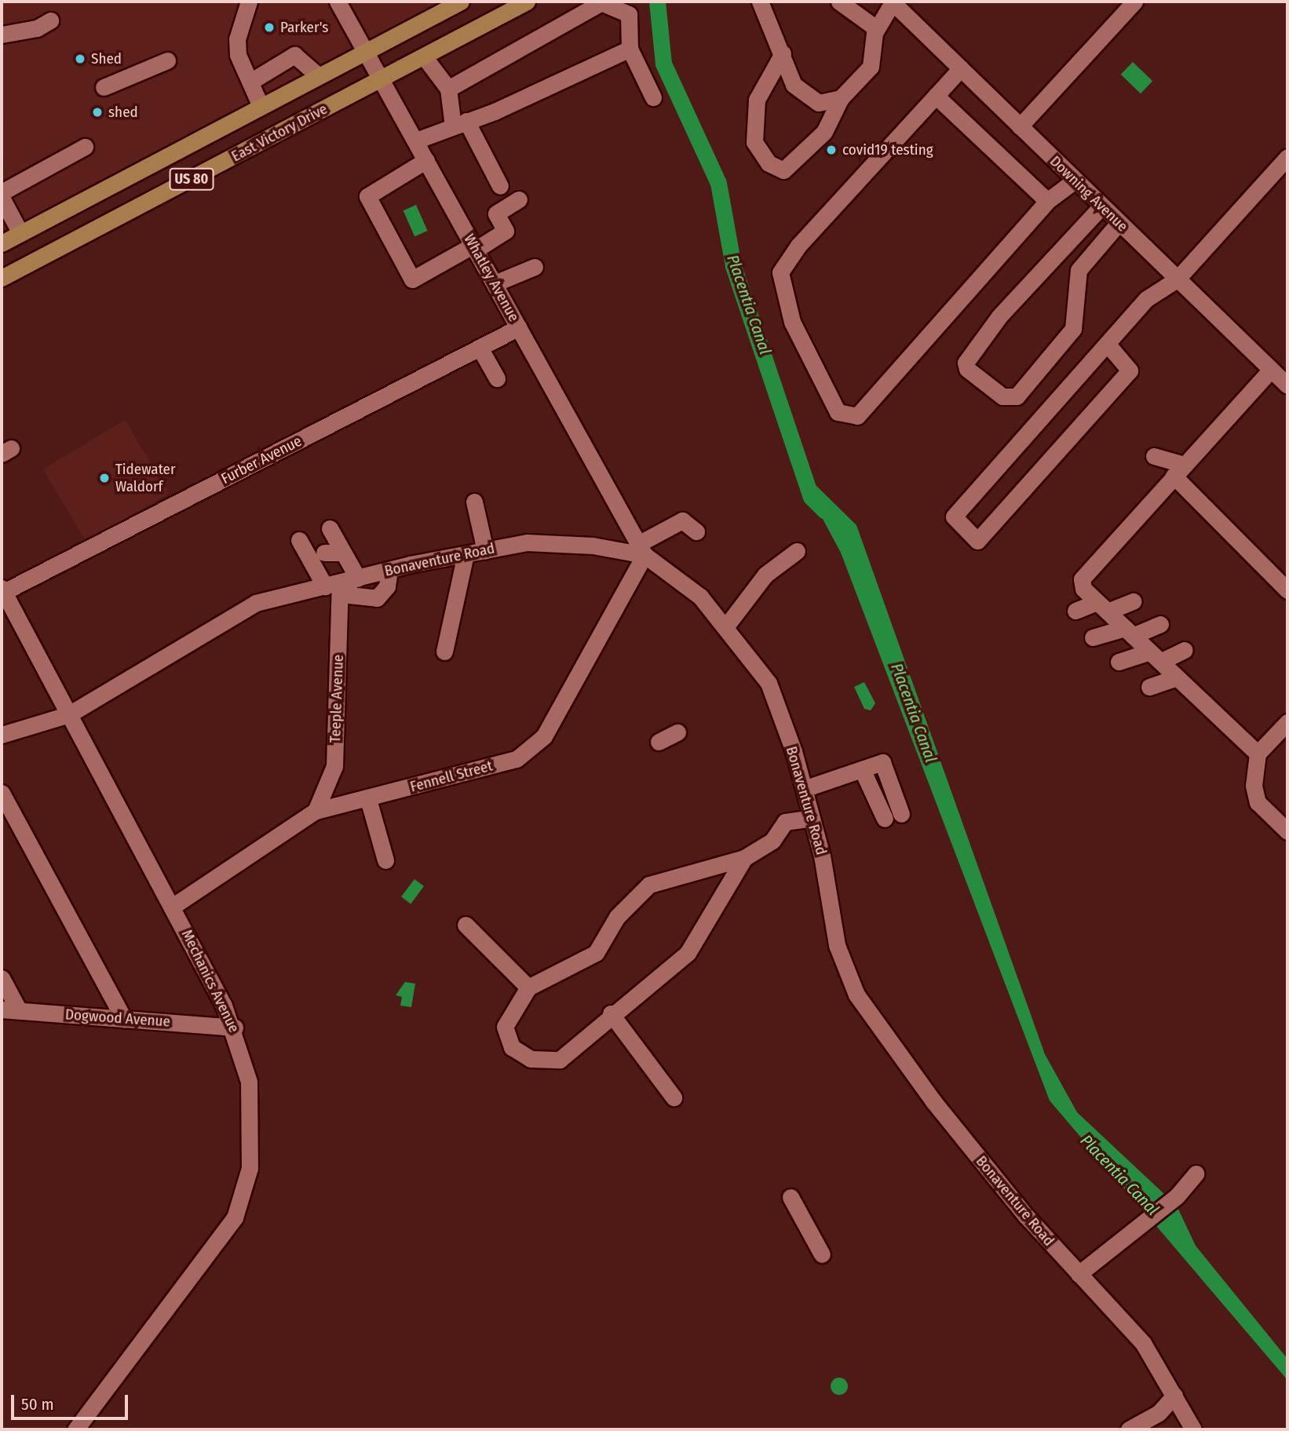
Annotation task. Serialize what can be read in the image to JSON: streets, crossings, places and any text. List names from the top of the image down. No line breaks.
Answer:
{"streets":{"main road":["East Victory Drive","US 80"],"street":["Downing Avenue","Whatley Avenue","Furber Avenue","Bonaventure Road","Teeple Avenue","Fennell Street","Mechanics Avenue","Dogwood Avenue"]},"crossings":[["East Victory Drive","Whatley Avenue"],["US 80","Whatley Avenue"],["Whatley Avenue","Furber Avenue"],["Whatley Avenue","Bonaventure Road"],["Whatley Avenue","Fennell Street"],["Furber Avenue","Mechanics Avenue"],["Bonaventure Road","Teeple Avenue"],["Bonaventure Road","Fennell Street"],["Bonaventure Road","Mechanics Avenue"],["Teeple Avenue","Fennell Street"],["Fennell Street","Mechanics Avenue"],["Mechanics Avenue","Dogwood Avenue"]],"water":["Placentia Canal"],"places":["Parker's","Shed","shed","covid19 testing","Tidewater Waldorf"],"scale_bar":"50 m"}
